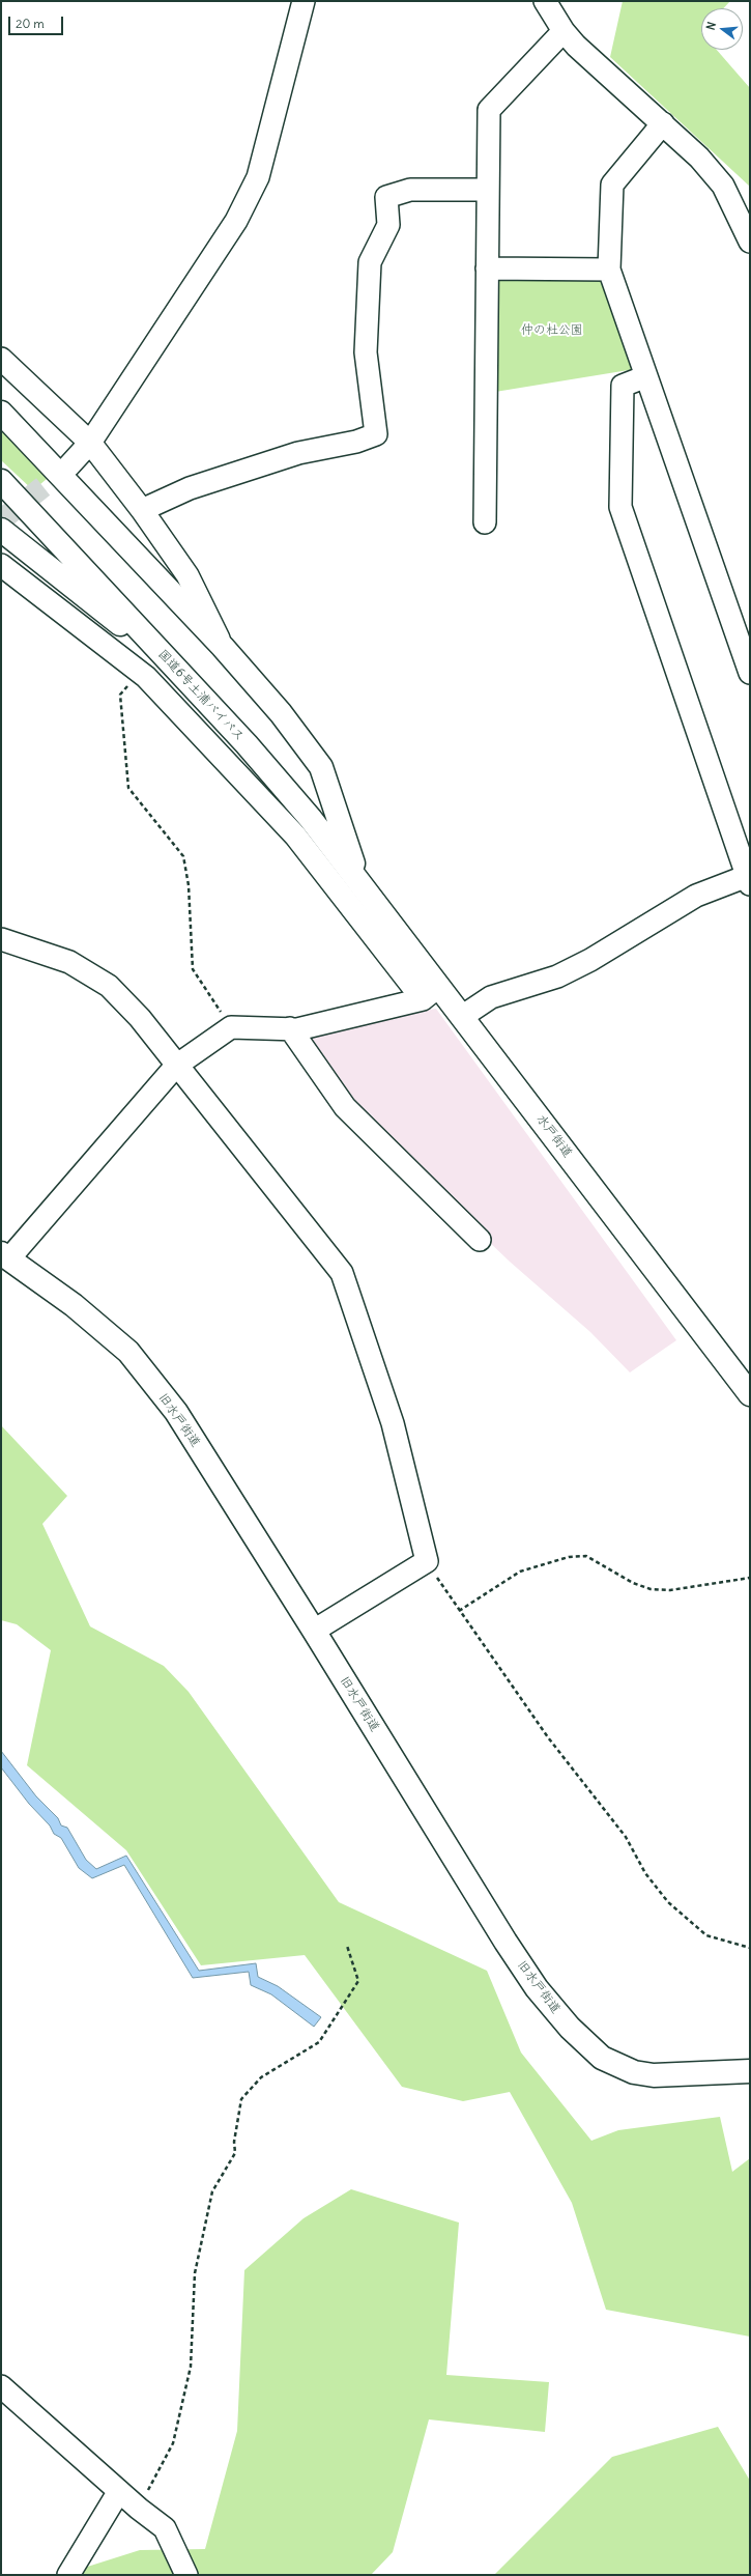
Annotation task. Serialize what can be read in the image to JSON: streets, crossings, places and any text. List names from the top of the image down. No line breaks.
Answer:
{"streets":{"main road":["国道6号土浦バイパス","水戸街道","旧水戸街道"]},"crossings":[["国道6号土浦バイパス","水戸街道"]],"parks":["仲の杜公園"],"scale_bar":"20 m","north":"left"}
